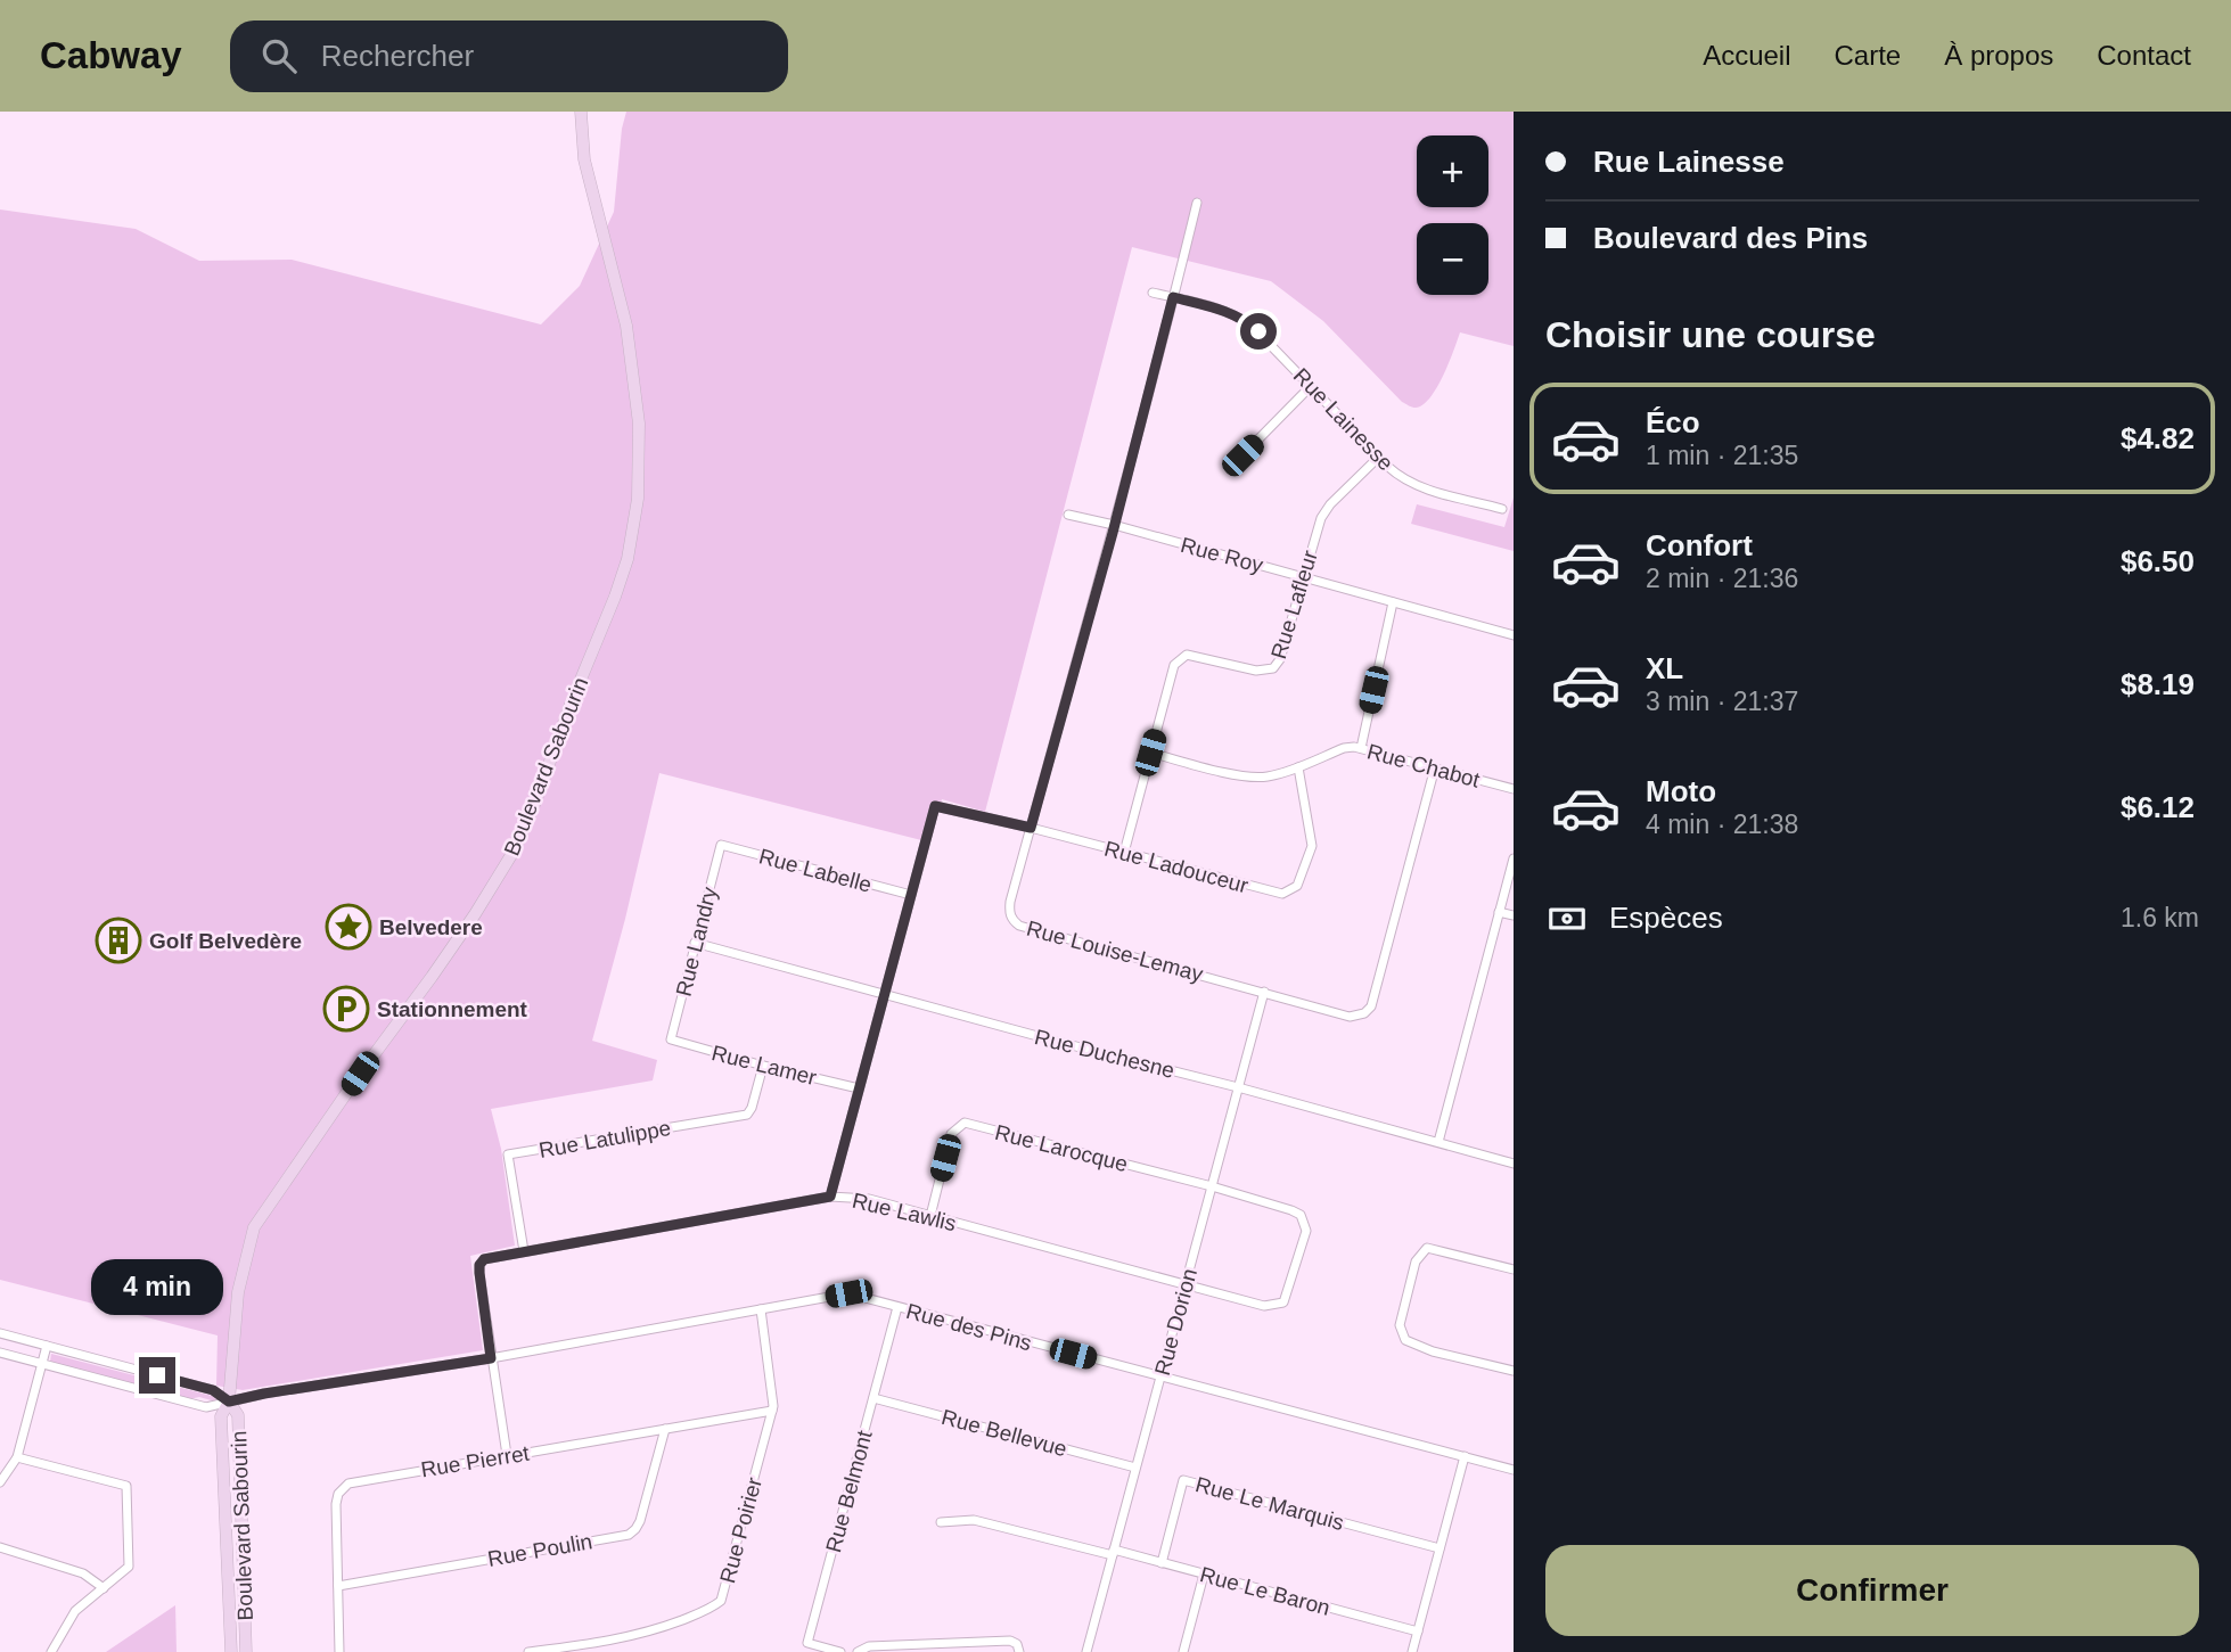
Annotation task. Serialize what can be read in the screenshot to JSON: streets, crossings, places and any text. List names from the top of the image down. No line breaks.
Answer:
{"streets":{"street":["Rue Lainesse","Rue Roy","Rue Lafleur","Rue Chabot","Boulevard Sabourin","Rue Ladouceur","Rue Labelle","Rue Landry","Rue Louise-Lemay","Rue Duchesne","Rue Lamer","Rue Latulippe","Rue Larocque","Rue Lawlis","Rue Dorion","Rue des Pins","Rue Bellevue","Rue Pierret","Rue Belmont","Rue Le Marquis","Rue Poirier","Rue Poulin","Rue Le Baron"]},"crossings":[["Rue Lainesse","Rue Lafleur"],["Rue Lainesse","Rue Louise-Lemay"],["Rue Roy","Rue Lafleur"],["Rue Roy","Rue Louise-Lemay"],["Rue Lafleur","Rue Chabot"],["Rue Lafleur","Rue Ladouceur"],["Rue Chabot","Rue Ladouceur"],["Rue Chabot","Rue Louise-Lemay"],["Boulevard Sabourin","Rue des Pins"],["Rue Ladouceur","Rue Labelle"],["Rue Ladouceur","Rue Louise-Lemay"],["Rue Labelle","Rue Landry"],["Rue Landry","Rue Duchesne"],["Rue Landry","Rue Lamer"],["Rue Louise-Lemay","Rue Dorion"],["Rue Duchesne","Rue Dorion"],["Rue Lamer","Rue Latulippe"],["Rue Latulippe","Rue Lawlis"],["Rue Larocque","Rue Lawlis"],["Rue Larocque","Rue Dorion"],["Rue Lawlis","Rue Dorion"],["Rue Lawlis","Rue des Pins"],["Rue Dorion","Rue des Pins"],["Rue Dorion","Rue Bellevue"],["Rue Dorion","Rue Le Baron"],["Rue des Pins","Rue Belmont"],["Rue des Pins","Rue Poirier"],["Rue Bellevue","Rue Belmont"],["Rue Pierret","Rue Poirier"],["Rue Pierret","Rue Poulin"],["Rue Le Marquis","Rue Le Baron"]],"places":{"place":["Belvedere"],"building":["Golf Belvedère"],"parking":["Stationnement"]},"page":{"header":"Cabway","search":"Rechercher","nav":["Accueil","Carte","À propos","Contact"],"banner":["Rue Lainesse","Boulevard des Pins"],"map_buttons":["+","−"],"heading":"Choisir une course","list":[{"name":"Éco","note":"1 min · 21:35","value":"$4.82"},{"name":"Confort","note":"2 min · 21:36","value":"$6.50"},{"name":"XL","note":"3 min · 21:37","value":"$8.19"},{"name":"Moto","note":"4 min · 21:38","value":"$6.12"}],"pay":["Espèces","1.6 km"],"bubble":"4 min","buttons":"Confirmer"}}
